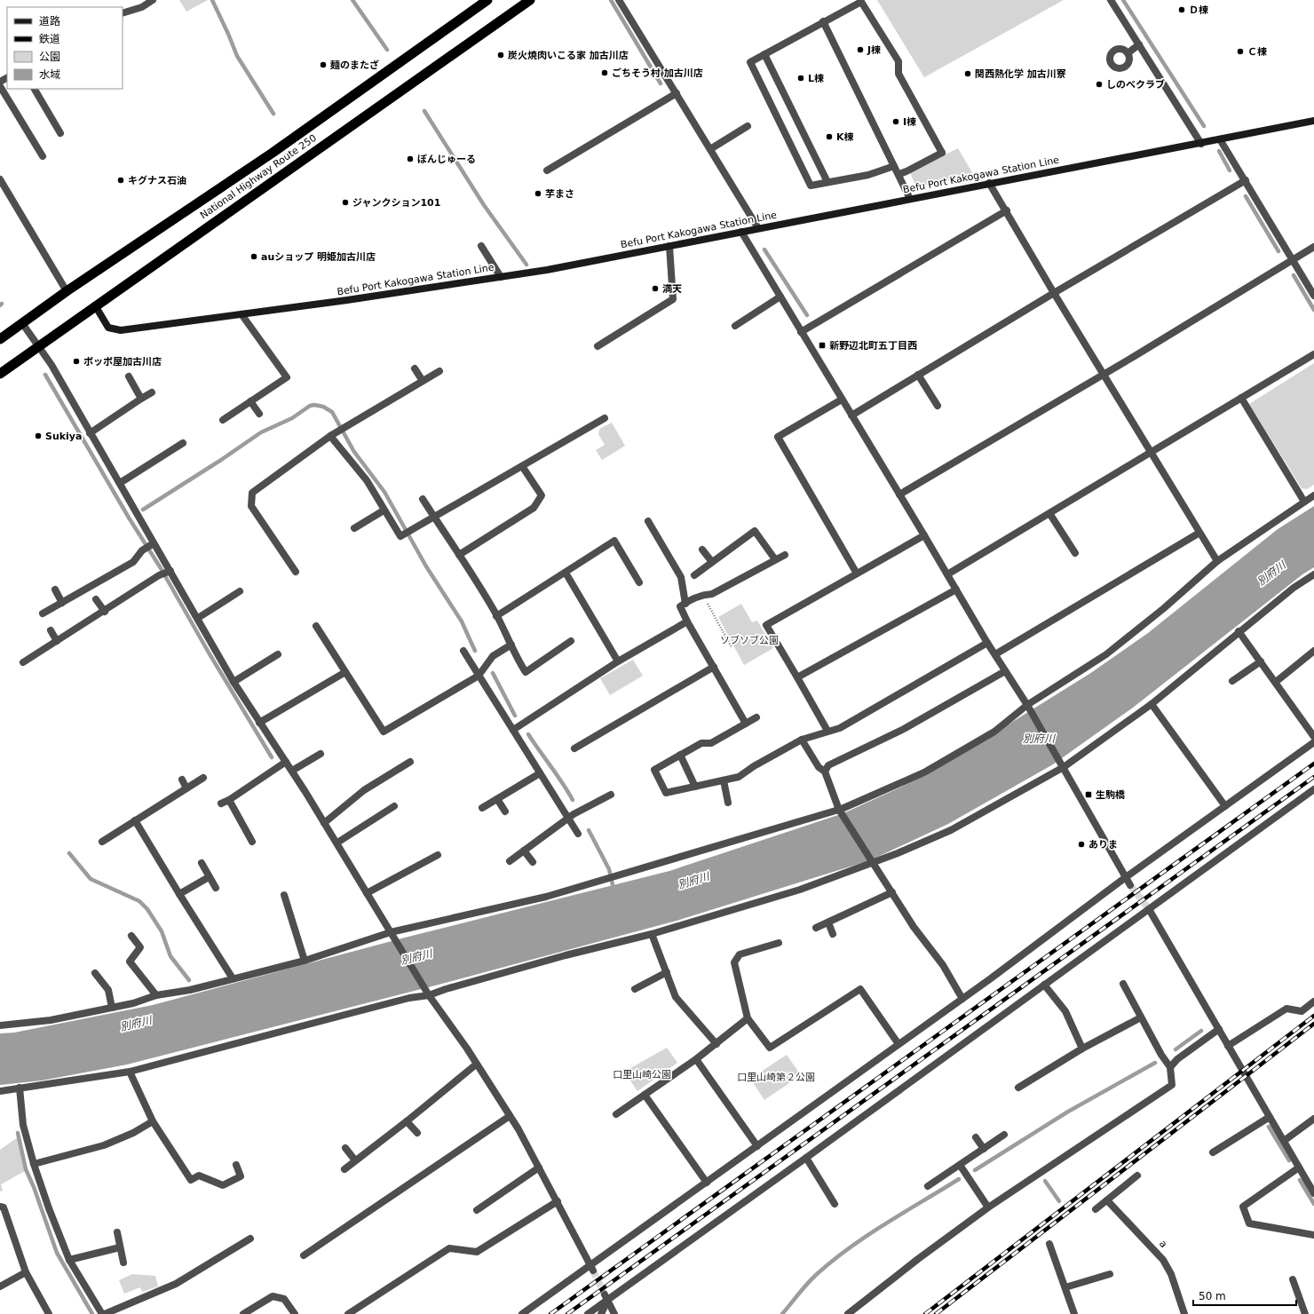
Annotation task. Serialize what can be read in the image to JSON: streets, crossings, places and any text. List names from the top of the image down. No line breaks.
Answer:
{"streets":{"highway":["National Highway Route 250"],"main road":["Befu Port Kakogawa Station Line"],"street":["a"]},"crossings":[["Befu Port Kakogawa Station Line","National Highway Route 250"]],"water":["別府川"],"parks":["ソブソブ公園","口里山崎公園","口里山崎第２公園"],"places":{"other":["Ｄ棟","J棟","Ｃ棟","炭火焼肉いこる家 加古川店","麺のまたざ","ごちそう村 加古川店","関西熱化学 加古川寮","L棟","しのべクラブ","I棟","K棟","ぼんじゅーる","キグナス石油","芋まさ","ジャンクション101","auショップ 明姫加古川店","満天","ポッポ屋加古川店","Sukiya","ありま"],"transit":["新野辺北町五丁目西","生駒橋"]},"legend":["道路","鉄道","公園","水域"],"scale_bar":"50 m"}
